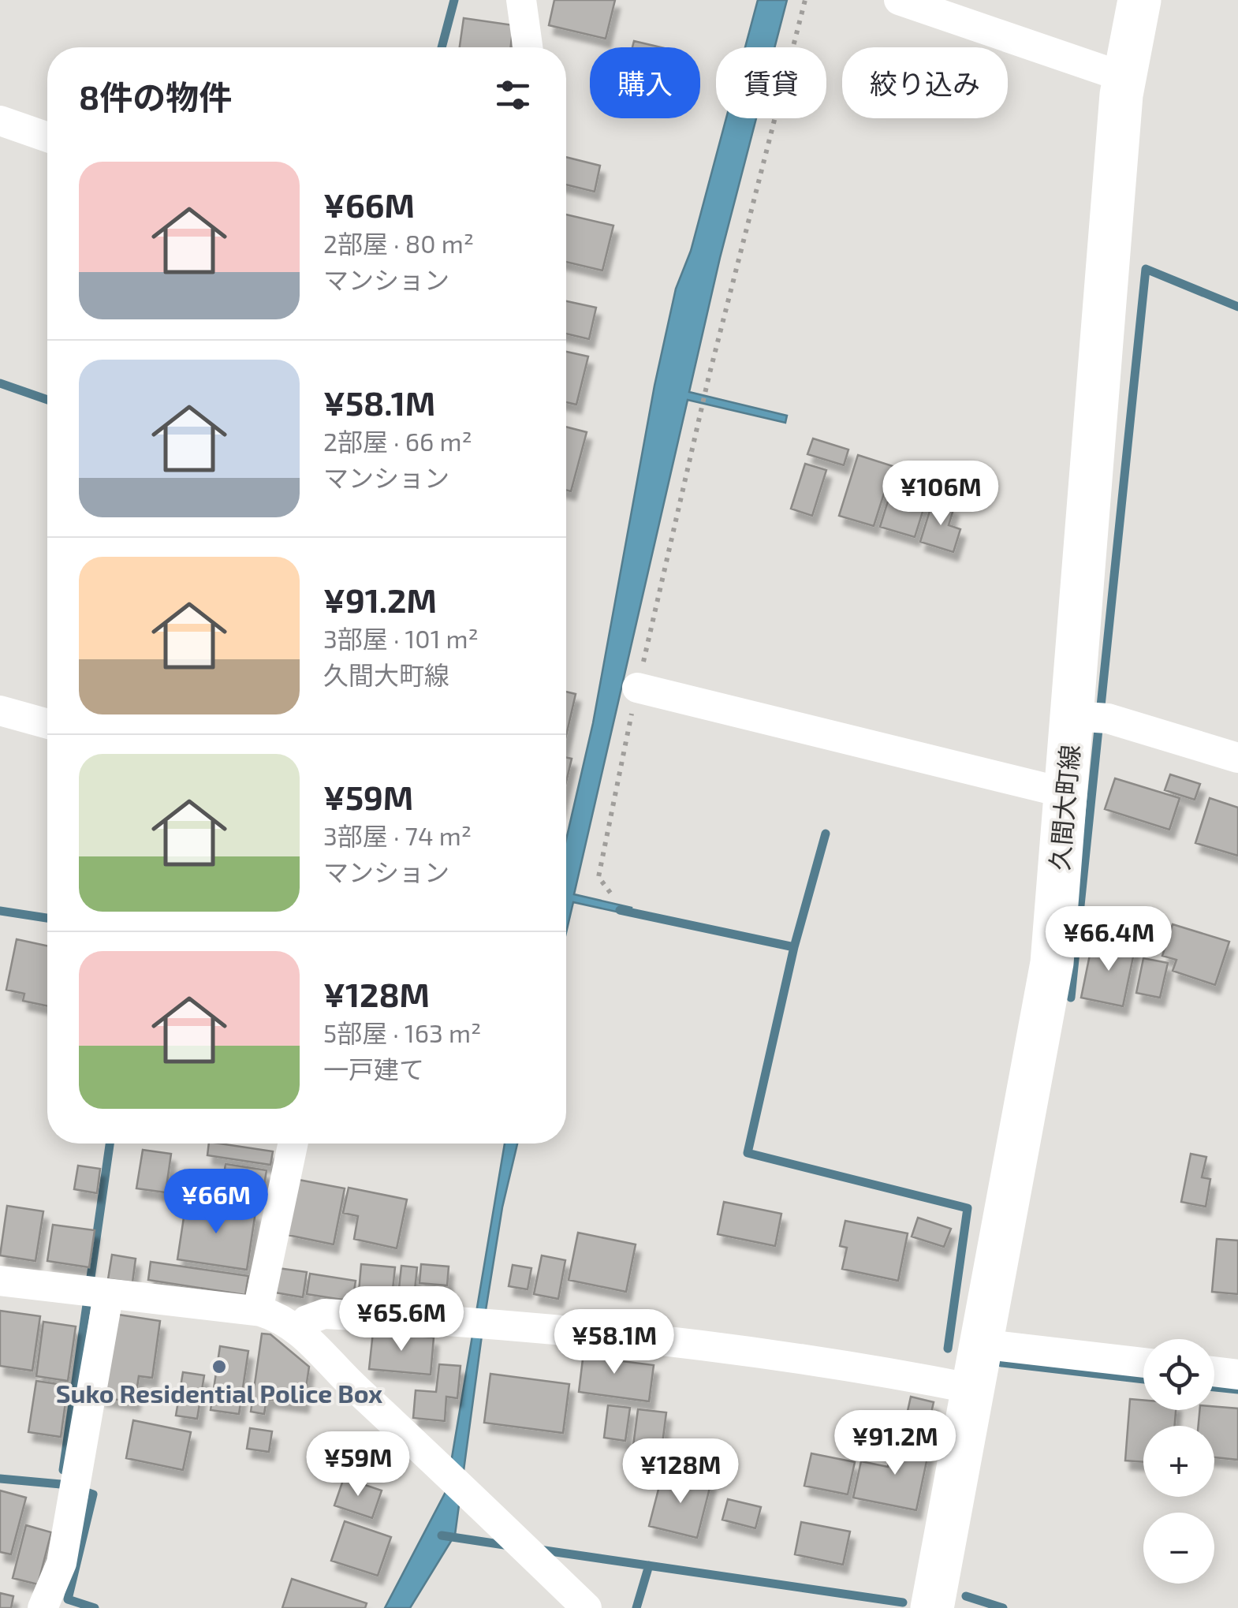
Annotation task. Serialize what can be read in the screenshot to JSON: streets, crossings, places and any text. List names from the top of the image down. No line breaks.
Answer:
{"streets":{"main road":["久間大町線"]},"places":["Suko Residential Police Box"],"page":{"chip":["購入","賃貸","絞り込み"],"heading":"8件の物件","list":[{"name":"¥66M","note":"2部屋 · 80 m² · マンション"},{"name":"¥58.1M","note":"2部屋 · 66 m² · マンション"},{"name":"¥91.2M","note":"3部屋 · 101 m² · 久間大町線"},{"name":"¥59M","note":"3部屋 · 74 m² · マンション"},{"name":"¥128M","note":"5部屋 · 163 m² · 一戸建て"}],"price":["¥106M","¥66.4M","¥66M","¥65.6M","¥58.1M","¥91.2M","¥59M","¥128M"],"map_buttons":["+","−"]}}
